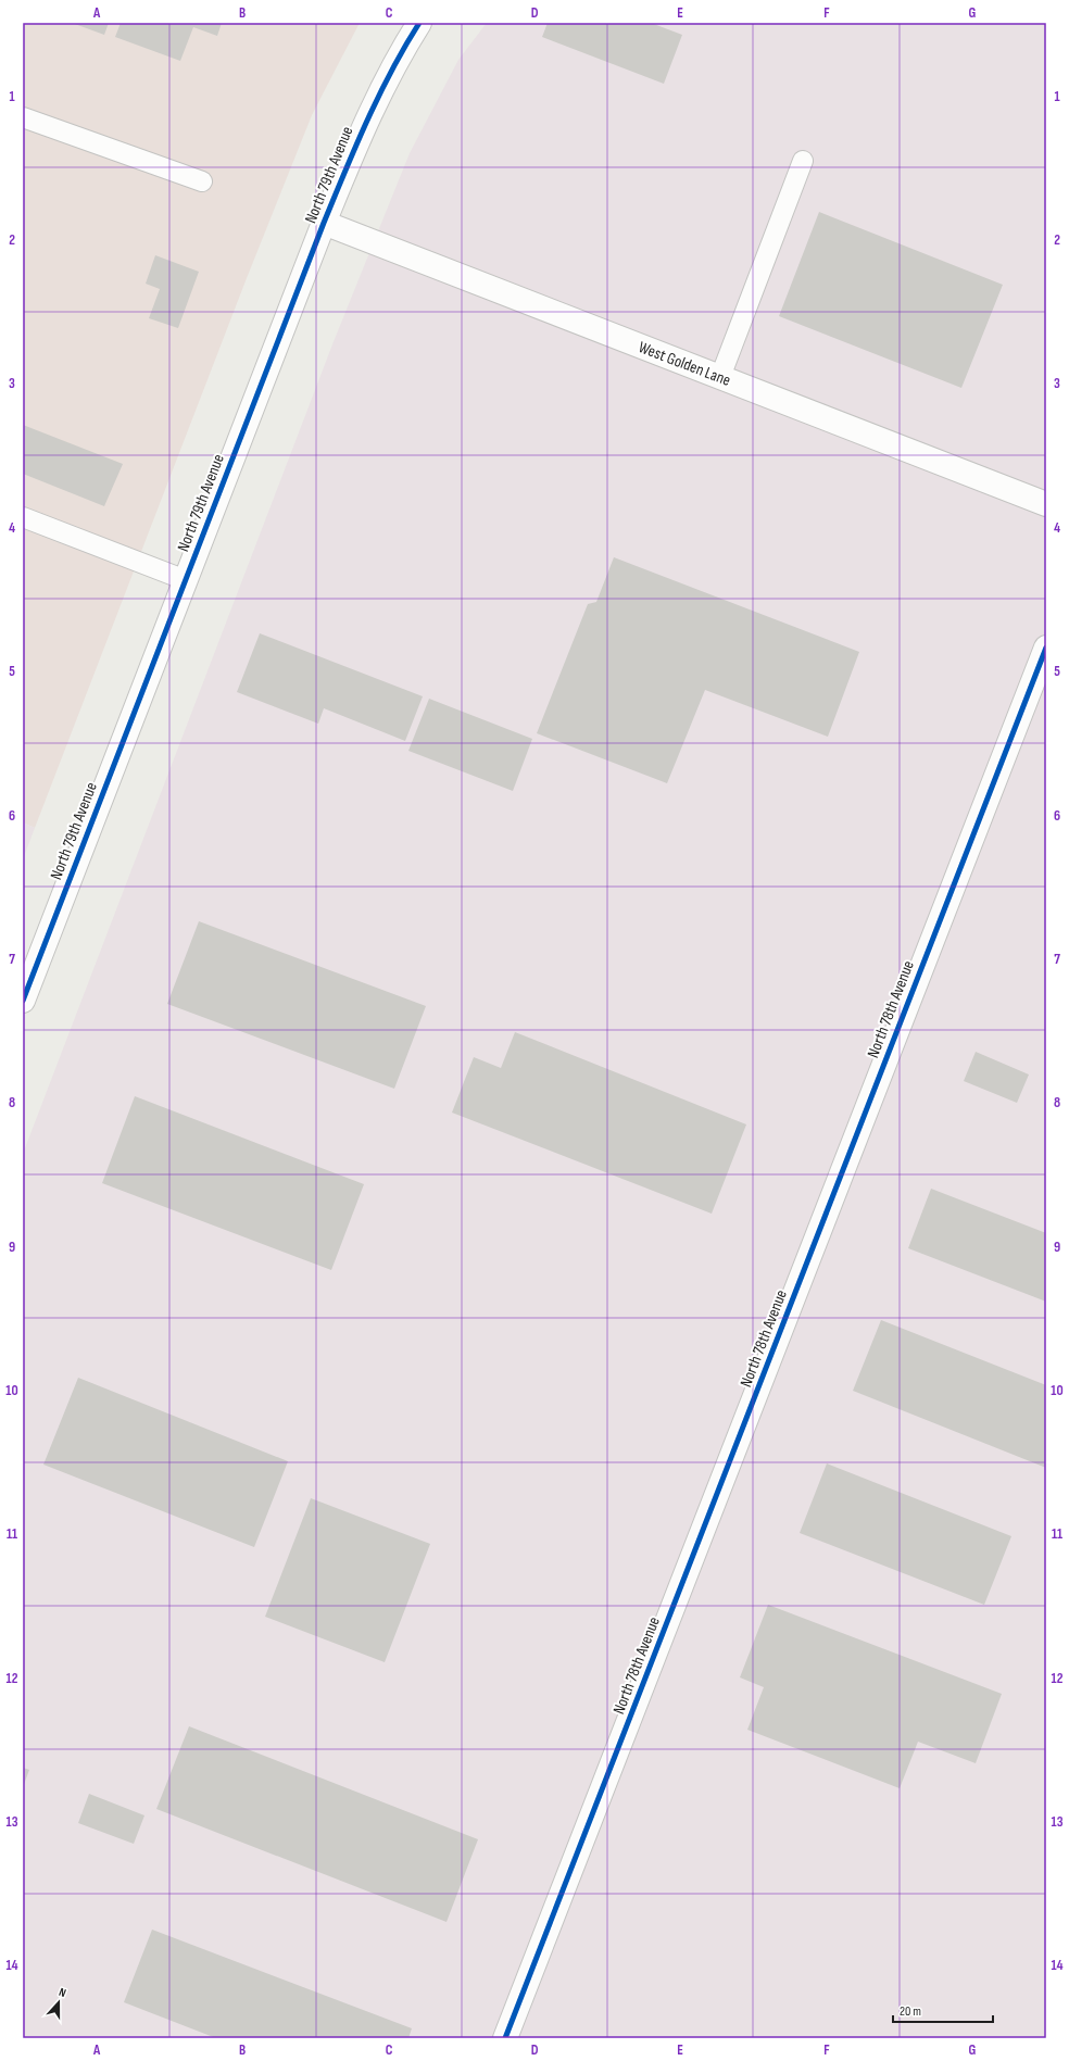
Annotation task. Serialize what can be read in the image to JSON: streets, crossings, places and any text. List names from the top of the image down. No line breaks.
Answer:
{"streets":{"street":["North 79th Avenue","West Golden Lane","North 78th Avenue"]},"crossings":[["North 79th Avenue","West Golden Lane"]],"scale_bar":"20 m","north":"top","grid":{"columns":["A","B","C","D","E","F","G"],"rows":["1","2","3","4","5","6","7","8","9","10","11","12","13","14"]}}
